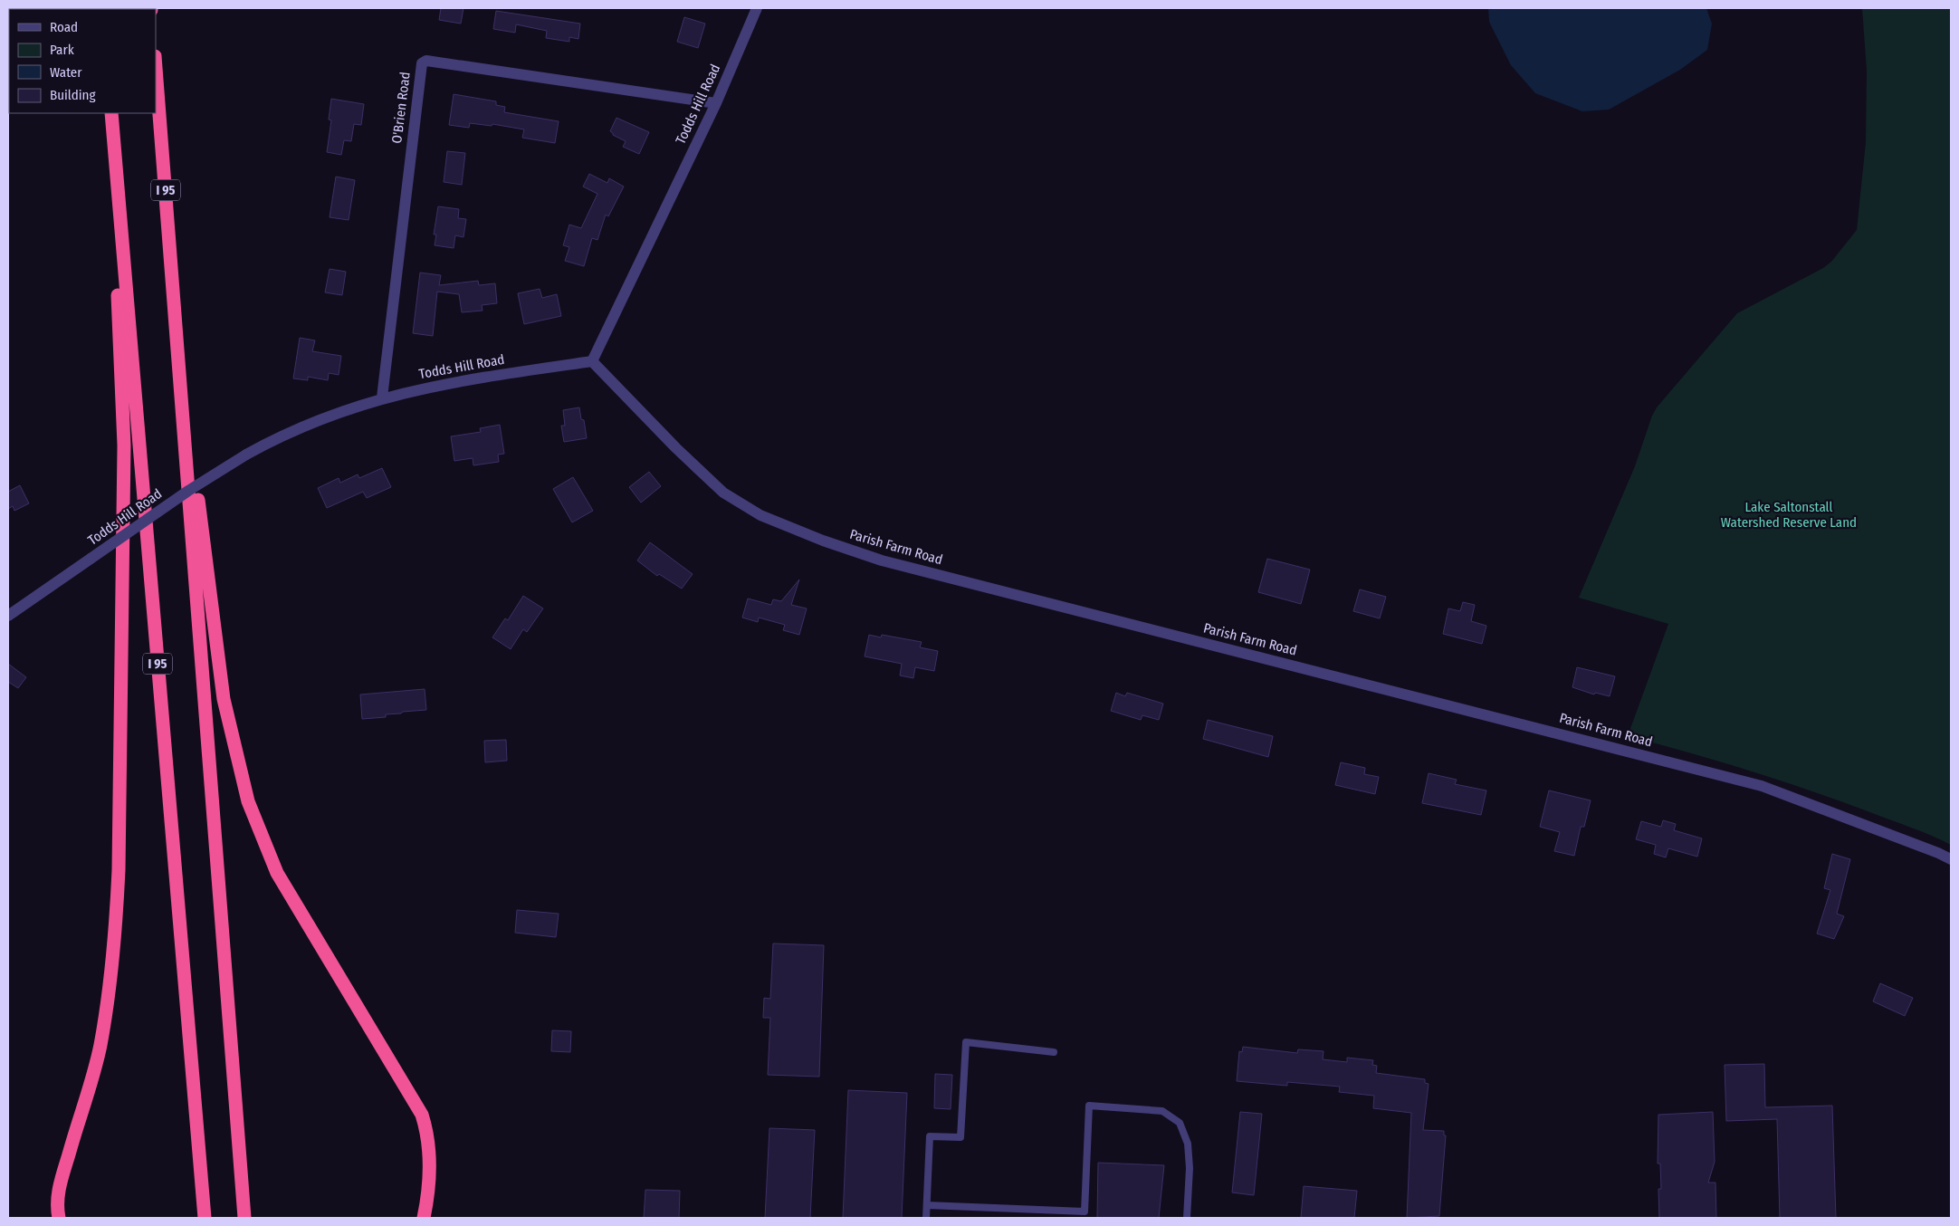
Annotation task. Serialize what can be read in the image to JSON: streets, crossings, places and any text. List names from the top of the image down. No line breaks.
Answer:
{"streets":{"highway":["I 95"],"street":["Todds Hill Road","O'Brien Road","Parish Farm Road"]},"crossings":[["Todds Hill Road","O'Brien Road"],["Todds Hill Road","Parish Farm Road"]],"parks":["Lake Saltonstall Watershed Reserve Land"],"legend":["Road","Park","Water","Building"]}
